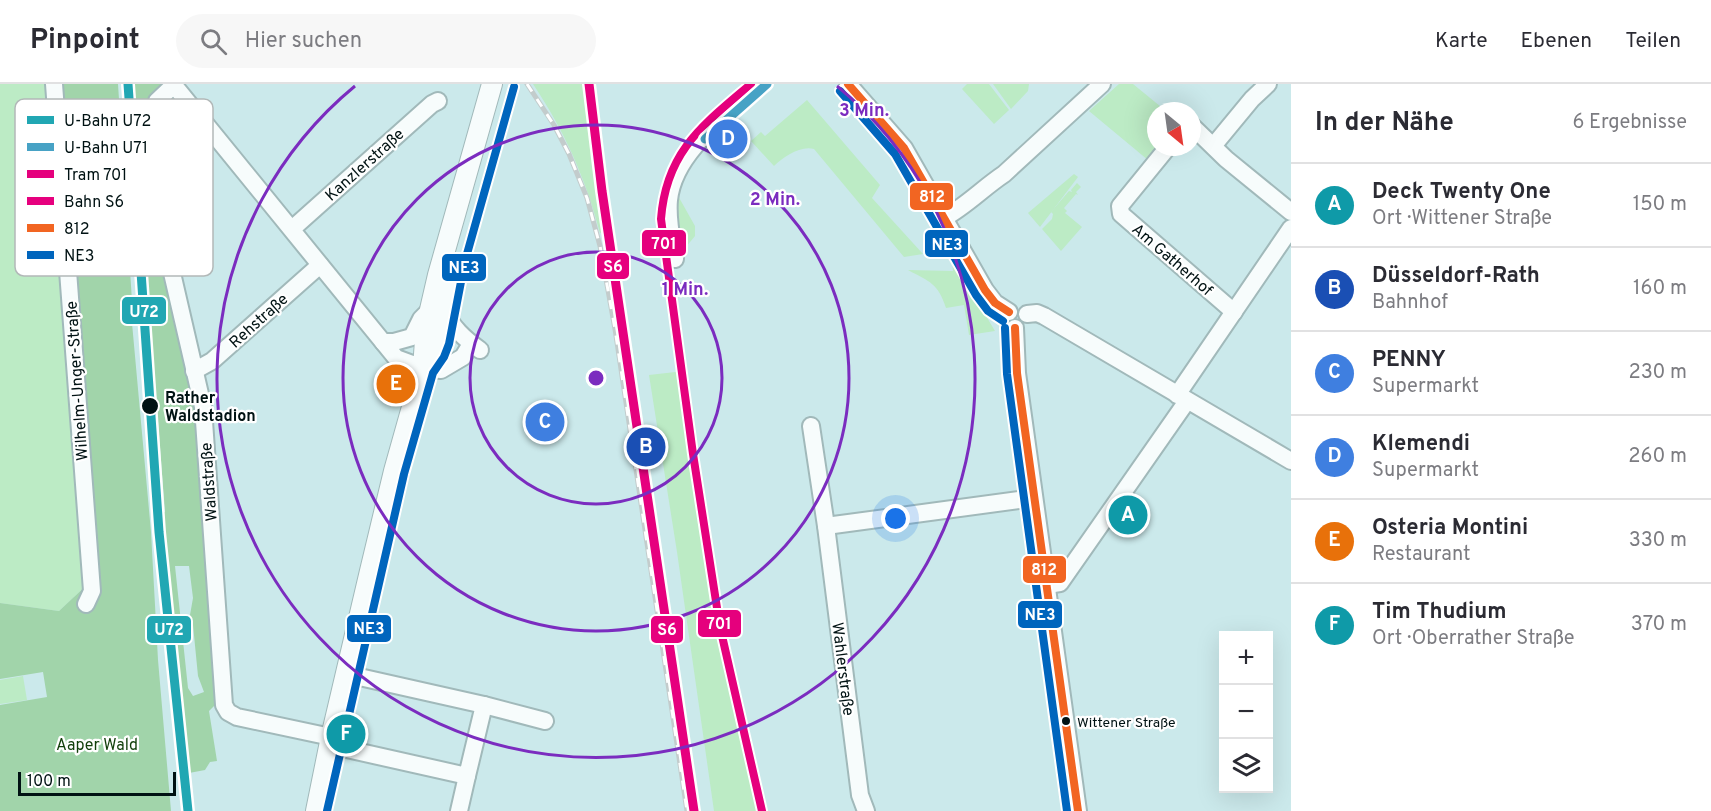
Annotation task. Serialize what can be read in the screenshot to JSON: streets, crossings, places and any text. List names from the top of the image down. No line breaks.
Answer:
{"streets":{"street":["Kanzlerstraße","Am Gatherhof","Rehstraße","Wilhelm-Unger-Straße","Waldstraße","Wahlerstraße"]},"crossings":[["Rehstraße","Waldstraße"]],"parks":["Aaper Wald"],"places":["Rather Waldstadion","Wittener Straße"],"lines":["metro line U72","metro line U71","tram line 701","rail line S6","transit line 812","transit line NE3"],"legend":["U-Bahn U72","U-Bahn U71","Tram 701","Bahn S6","812","NE3"],"scale_bar":"100 m","north":"bottom right","page":{"header":"Pinpoint","search":"Hier suchen","nav":["Karte","Ebenen","Teilen"],"heading":["In der Nähe","6 Ergebnisse"],"pins":["D","E","C","B","A","F"],"list":[{"mark":"A","name":"Deck Twenty One","note":"Ort · Wittener Straße","value":"150 m"},{"mark":"B","name":"Düsseldorf-Rath","note":"Bahnhof","value":"160 m"},{"mark":"C","name":"PENNY","note":"Supermarkt","value":"230 m"},{"mark":"D","name":"Klemendi","note":"Supermarkt","value":"260 m"},{"mark":"E","name":"Osteria Montini","note":"Restaurant","value":"330 m"},{"mark":"F","name":"Tim Thudium","note":"Ort · Oberrather Straße","value":"370 m"}],"map_buttons":["+","−"],"scale":"100 m"},"rings":["3 Min.","2 Min.","1 Min."]}
